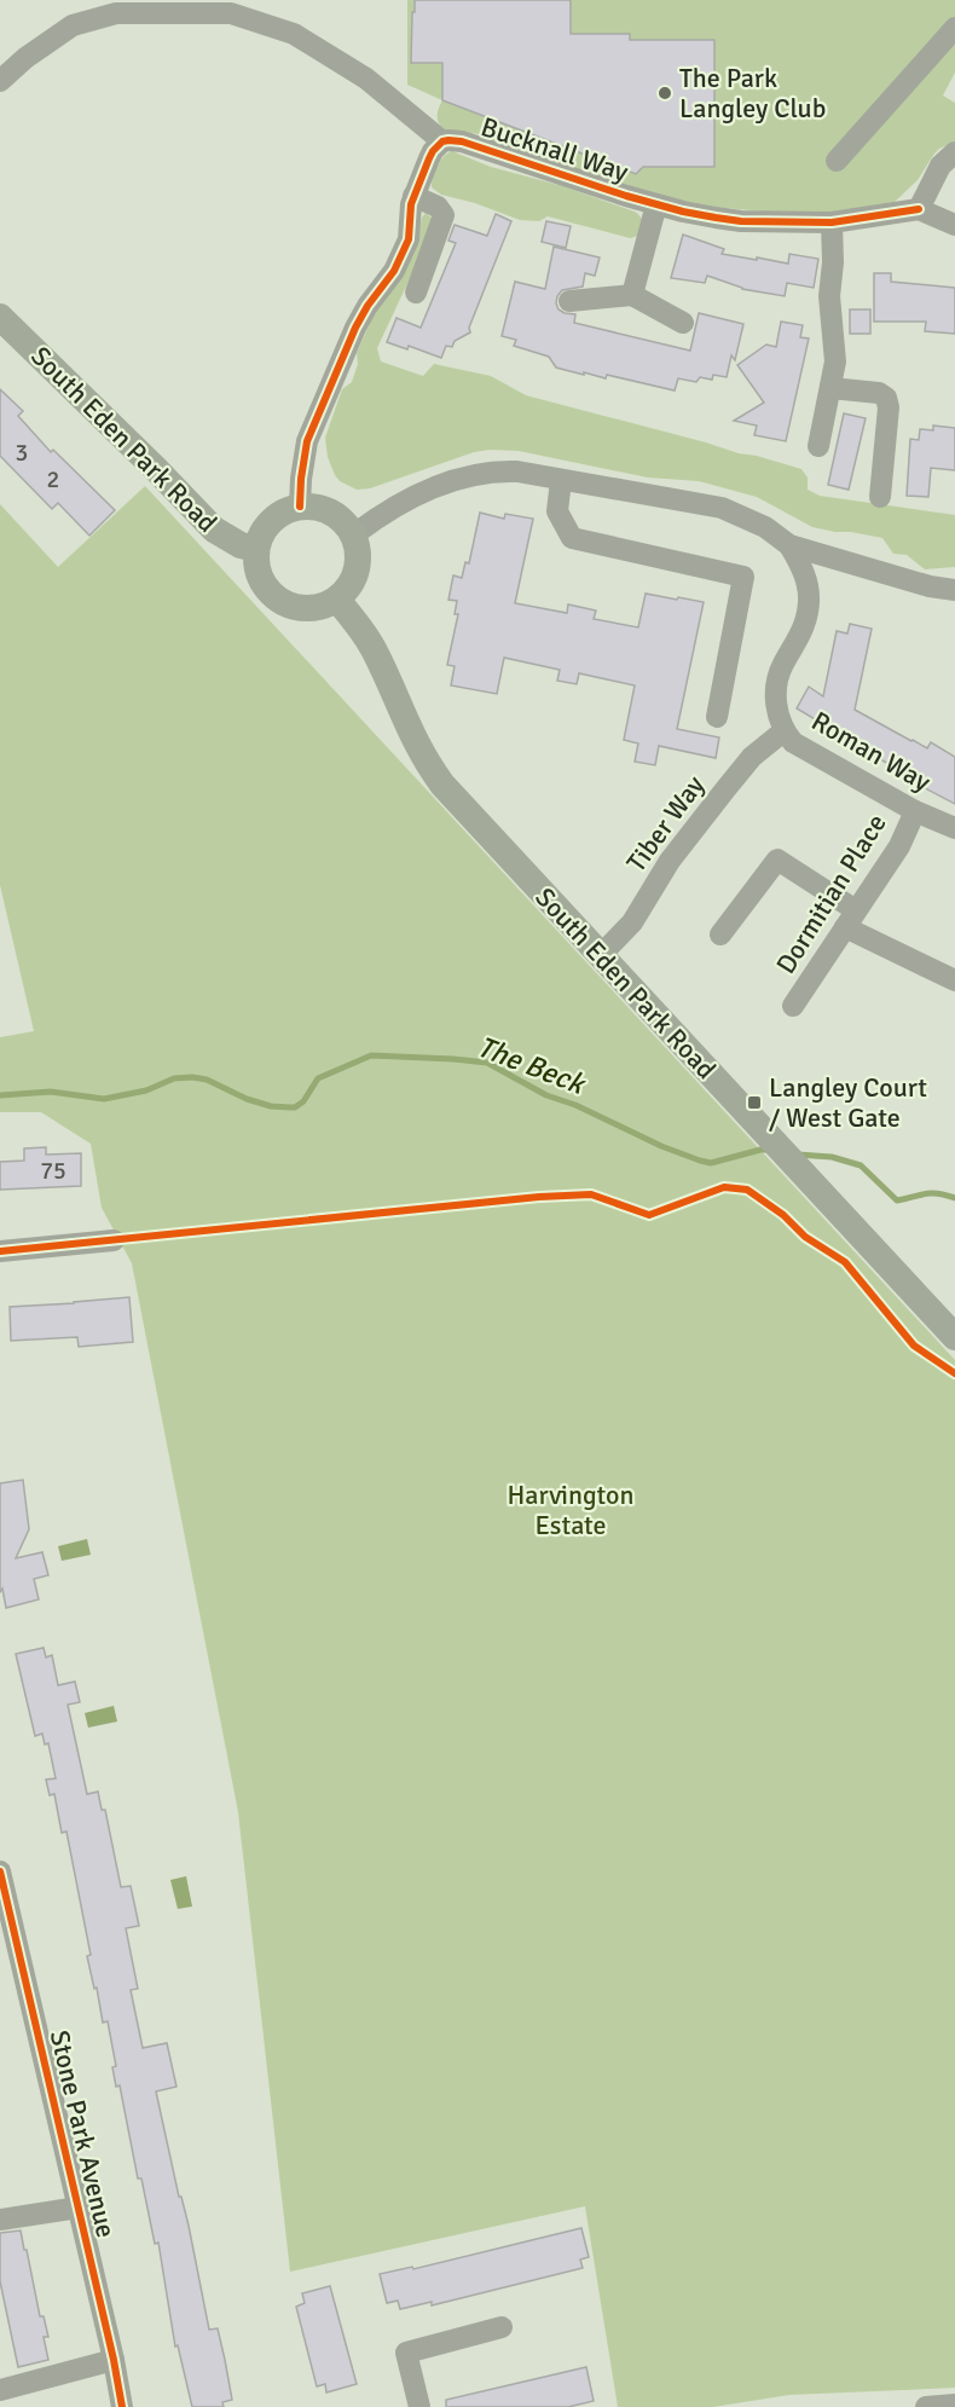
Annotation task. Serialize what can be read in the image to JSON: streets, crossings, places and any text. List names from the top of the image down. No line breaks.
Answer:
{"streets":{"main road":["South Eden Park Road"],"street":["Bucknall Way","Roman Way","Tiber Way","Dormitian Place","Stone Park Avenue"]},"crossings":[["Bucknall Way","South Eden Park Road"],["South Eden Park Road","Tiber Way"],["Roman Way","Tiber Way"],["Roman Way","Dormitian Place"]],"water":["The Beck"],"parks":["Harvington Estate"],"places":{"other":["The Park Langley Club"],"transit":["Langley Court / West Gate"]},"house_numbers":["3","2","75"]}
